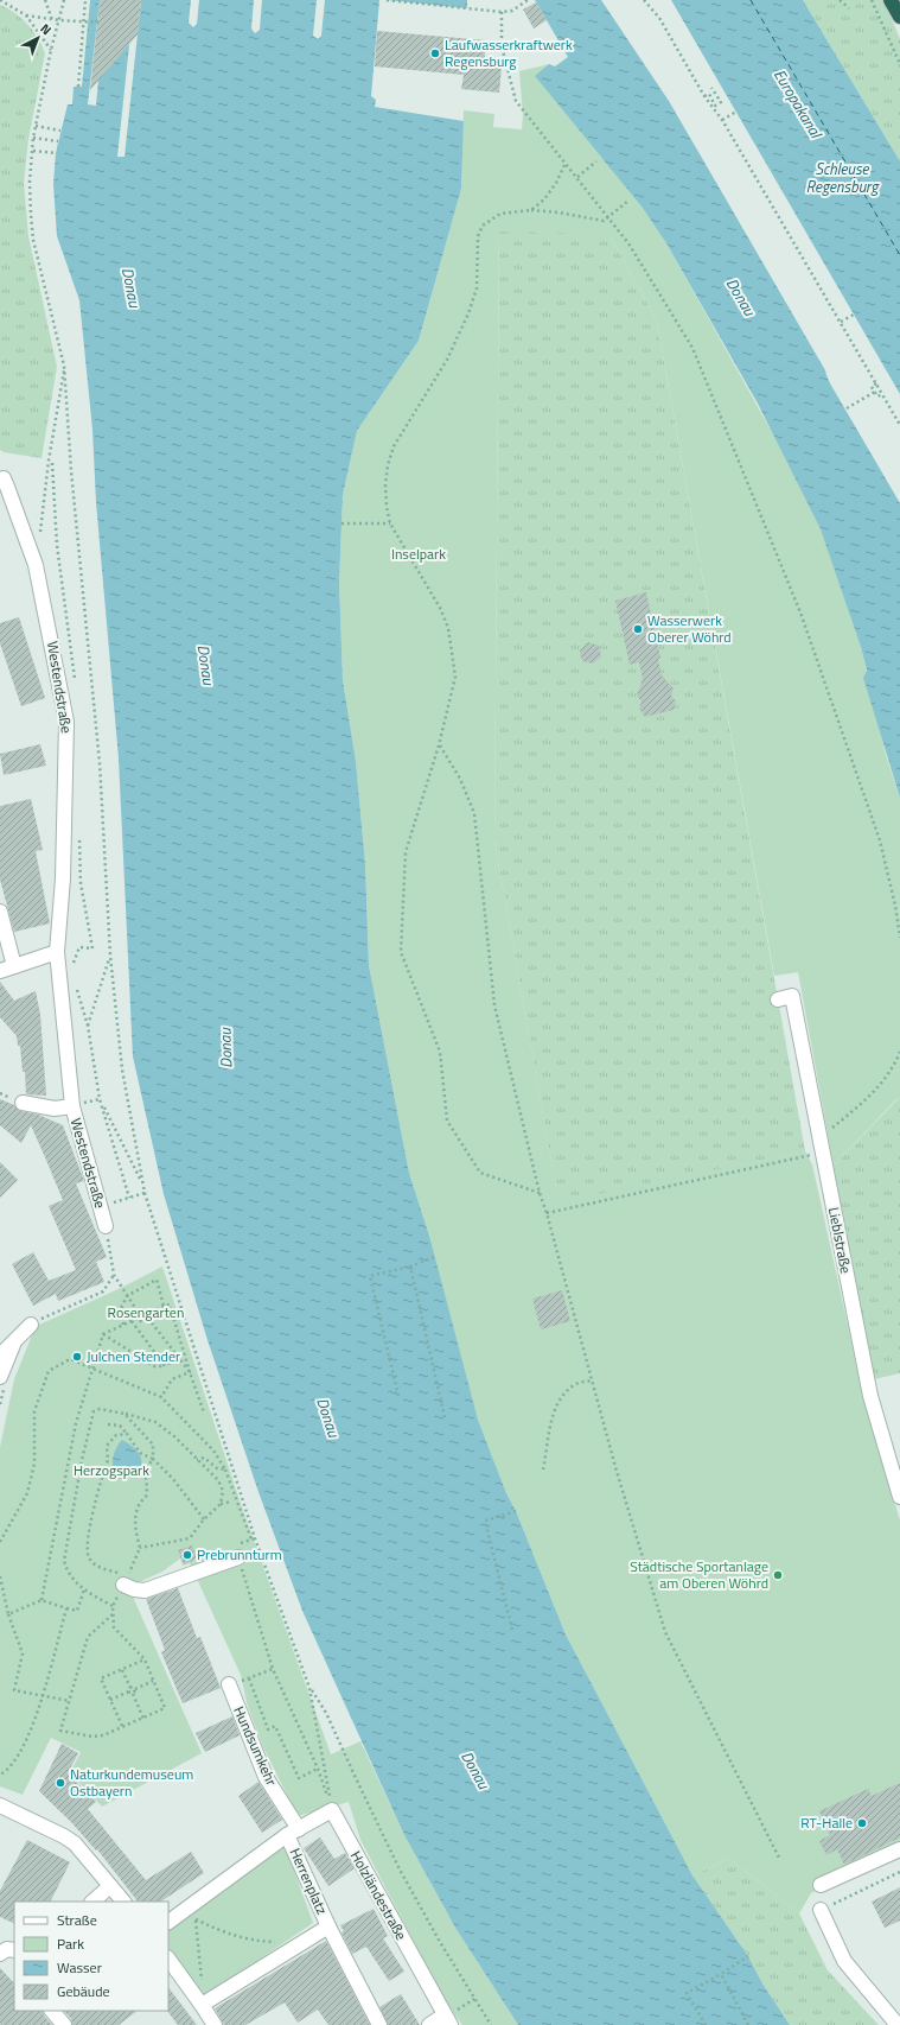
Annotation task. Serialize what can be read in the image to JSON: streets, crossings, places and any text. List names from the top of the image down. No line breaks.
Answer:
{"streets":{"street":["Westendstraße","Lieblstraße","Hundsumkehr","Herrenplatz","Holzländestraße"]},"crossings":[["Hundsumkehr","Herrenplatz"]],"water":["Europakanal","Schleuse Regensburg","Donau"],"parks":["Inselpark","Rosengarten","Herzogspark"],"places":["Laufwasserkraftwerk Regensburg","Wasserwerk Oberer Wöhrd","Julchen Stender","Prebrunnturm","Städtische Sportanlage am Oberen Wöhrd","Naturkundemuseum Ostbayern","RT-Halle"],"legend":["Straße","Park","Wasser","Gebäude"],"north":"top right"}
